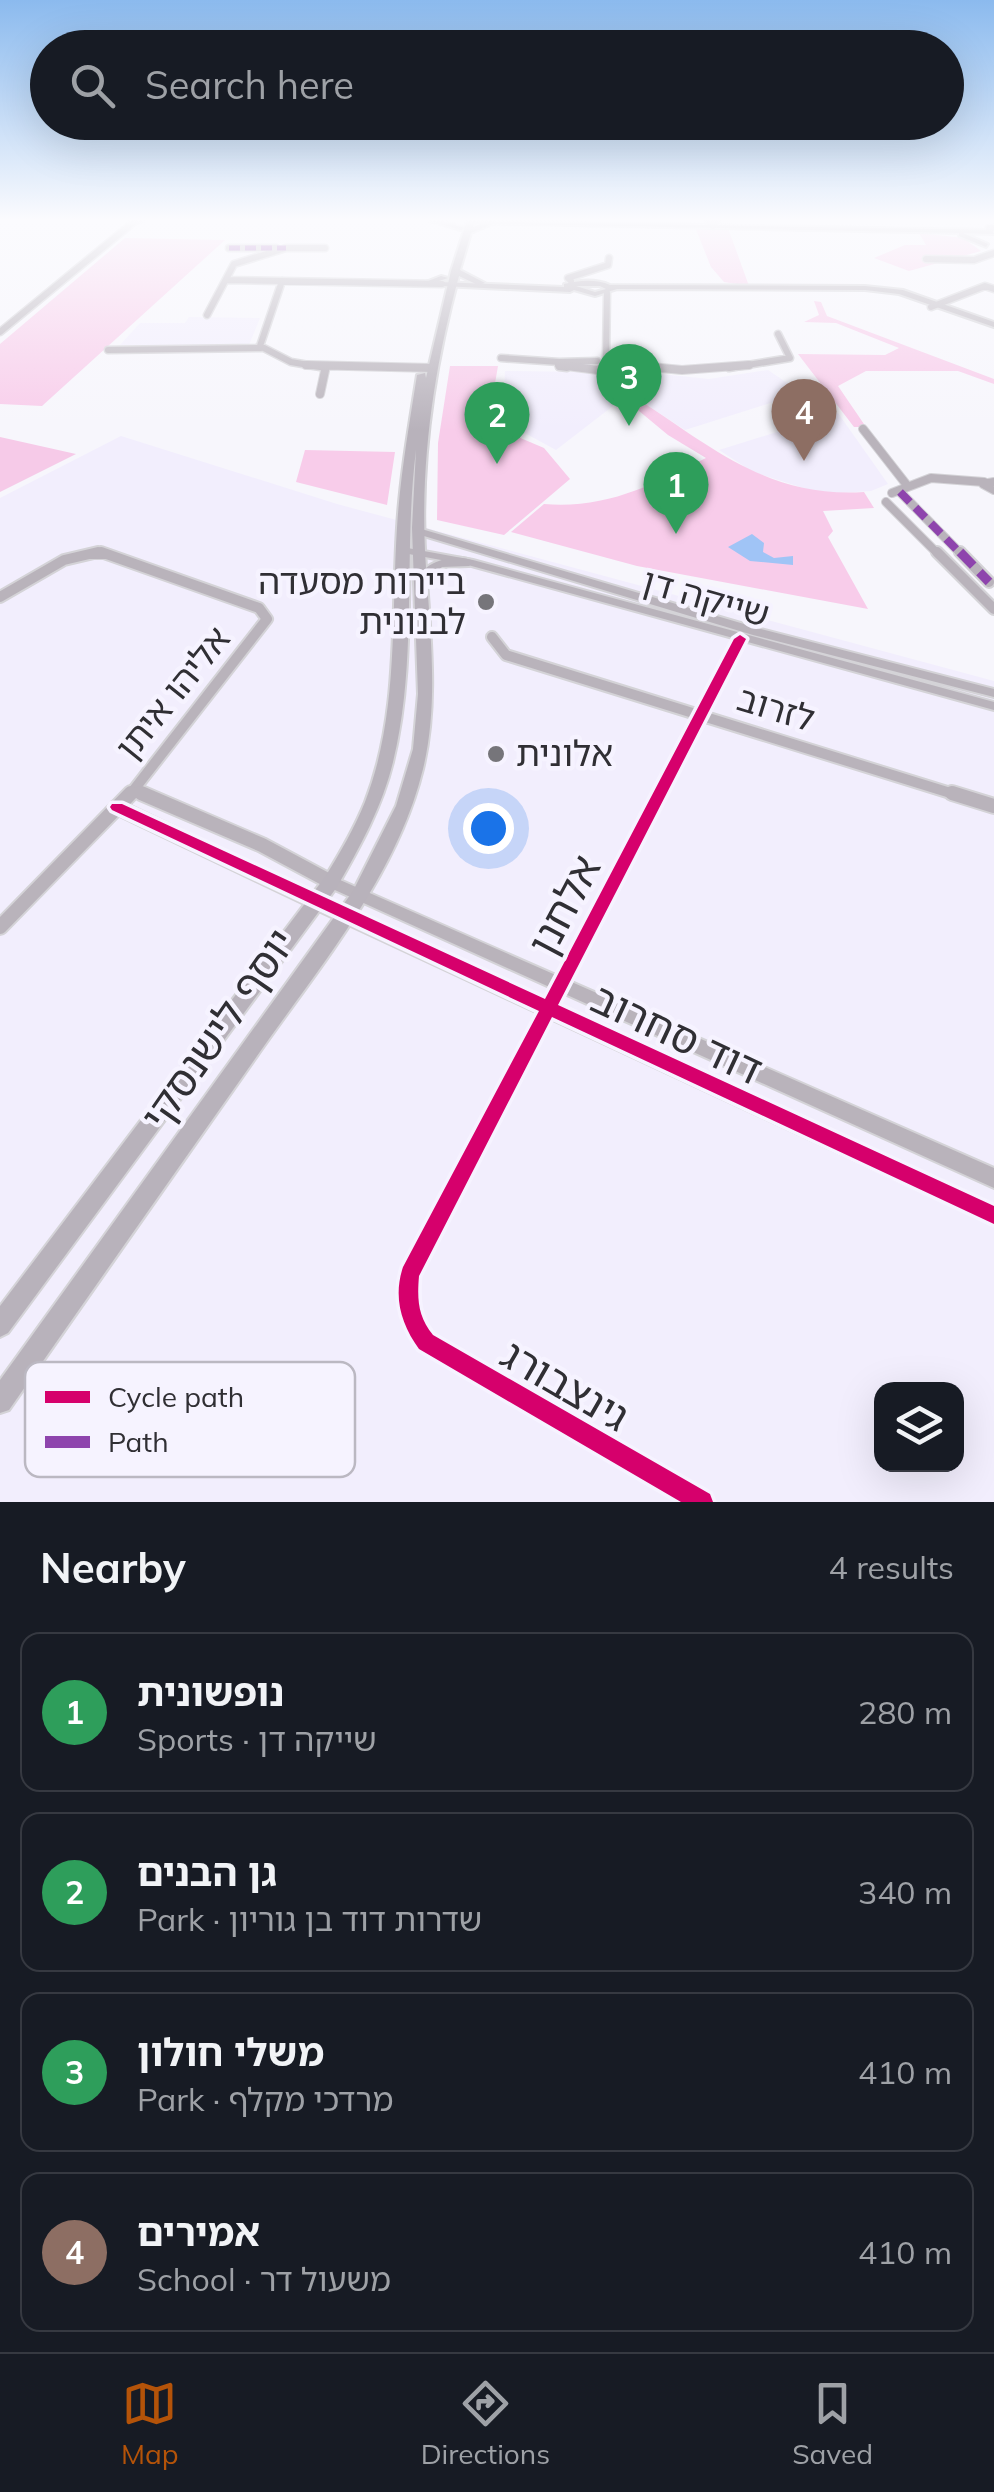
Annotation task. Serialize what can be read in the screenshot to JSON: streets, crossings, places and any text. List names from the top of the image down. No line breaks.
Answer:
{"streets":{"main road":["יוסף לישנסקי"],"street":["שייקה דן","אליהו איתן","לזרוב","אלחנן","דוד סחרוב","גינצבורג"]},"crossings":[["שייקה דן","אלחנן"],["שייקה דן","יוסף לישנסקי"],["אליהו איתן","דוד סחרוב"],["לזרוב","אלחנן"],["אלחנן","דוד סחרוב"],["אלחנן","גינצבורג"],["יוסף לישנסקי","דוד סחרוב"]],"places":["ביירות מסעדה לבנונית","אלונית"],"legend":["Cycle path","Path"],"page":{"search":"Search here","pins":["3","4","2","1"],"heading":["Nearby","4 results"],"list":[{"mark":"1","name":"נופשונית","note":"Sports · שייקה דן","value":"280 m"},{"mark":"2","name":"גן הבנים","note":"Park · שדרות דוד בן גוריון","value":"340 m"},{"mark":"3","name":"משלי חולון","note":"Park · מרדכי מקלף","value":"410 m"},{"mark":"4","name":"אמירים","note":"School · משעול דר","value":"410 m"}],"nav":["Map","Directions","Saved"]}}
